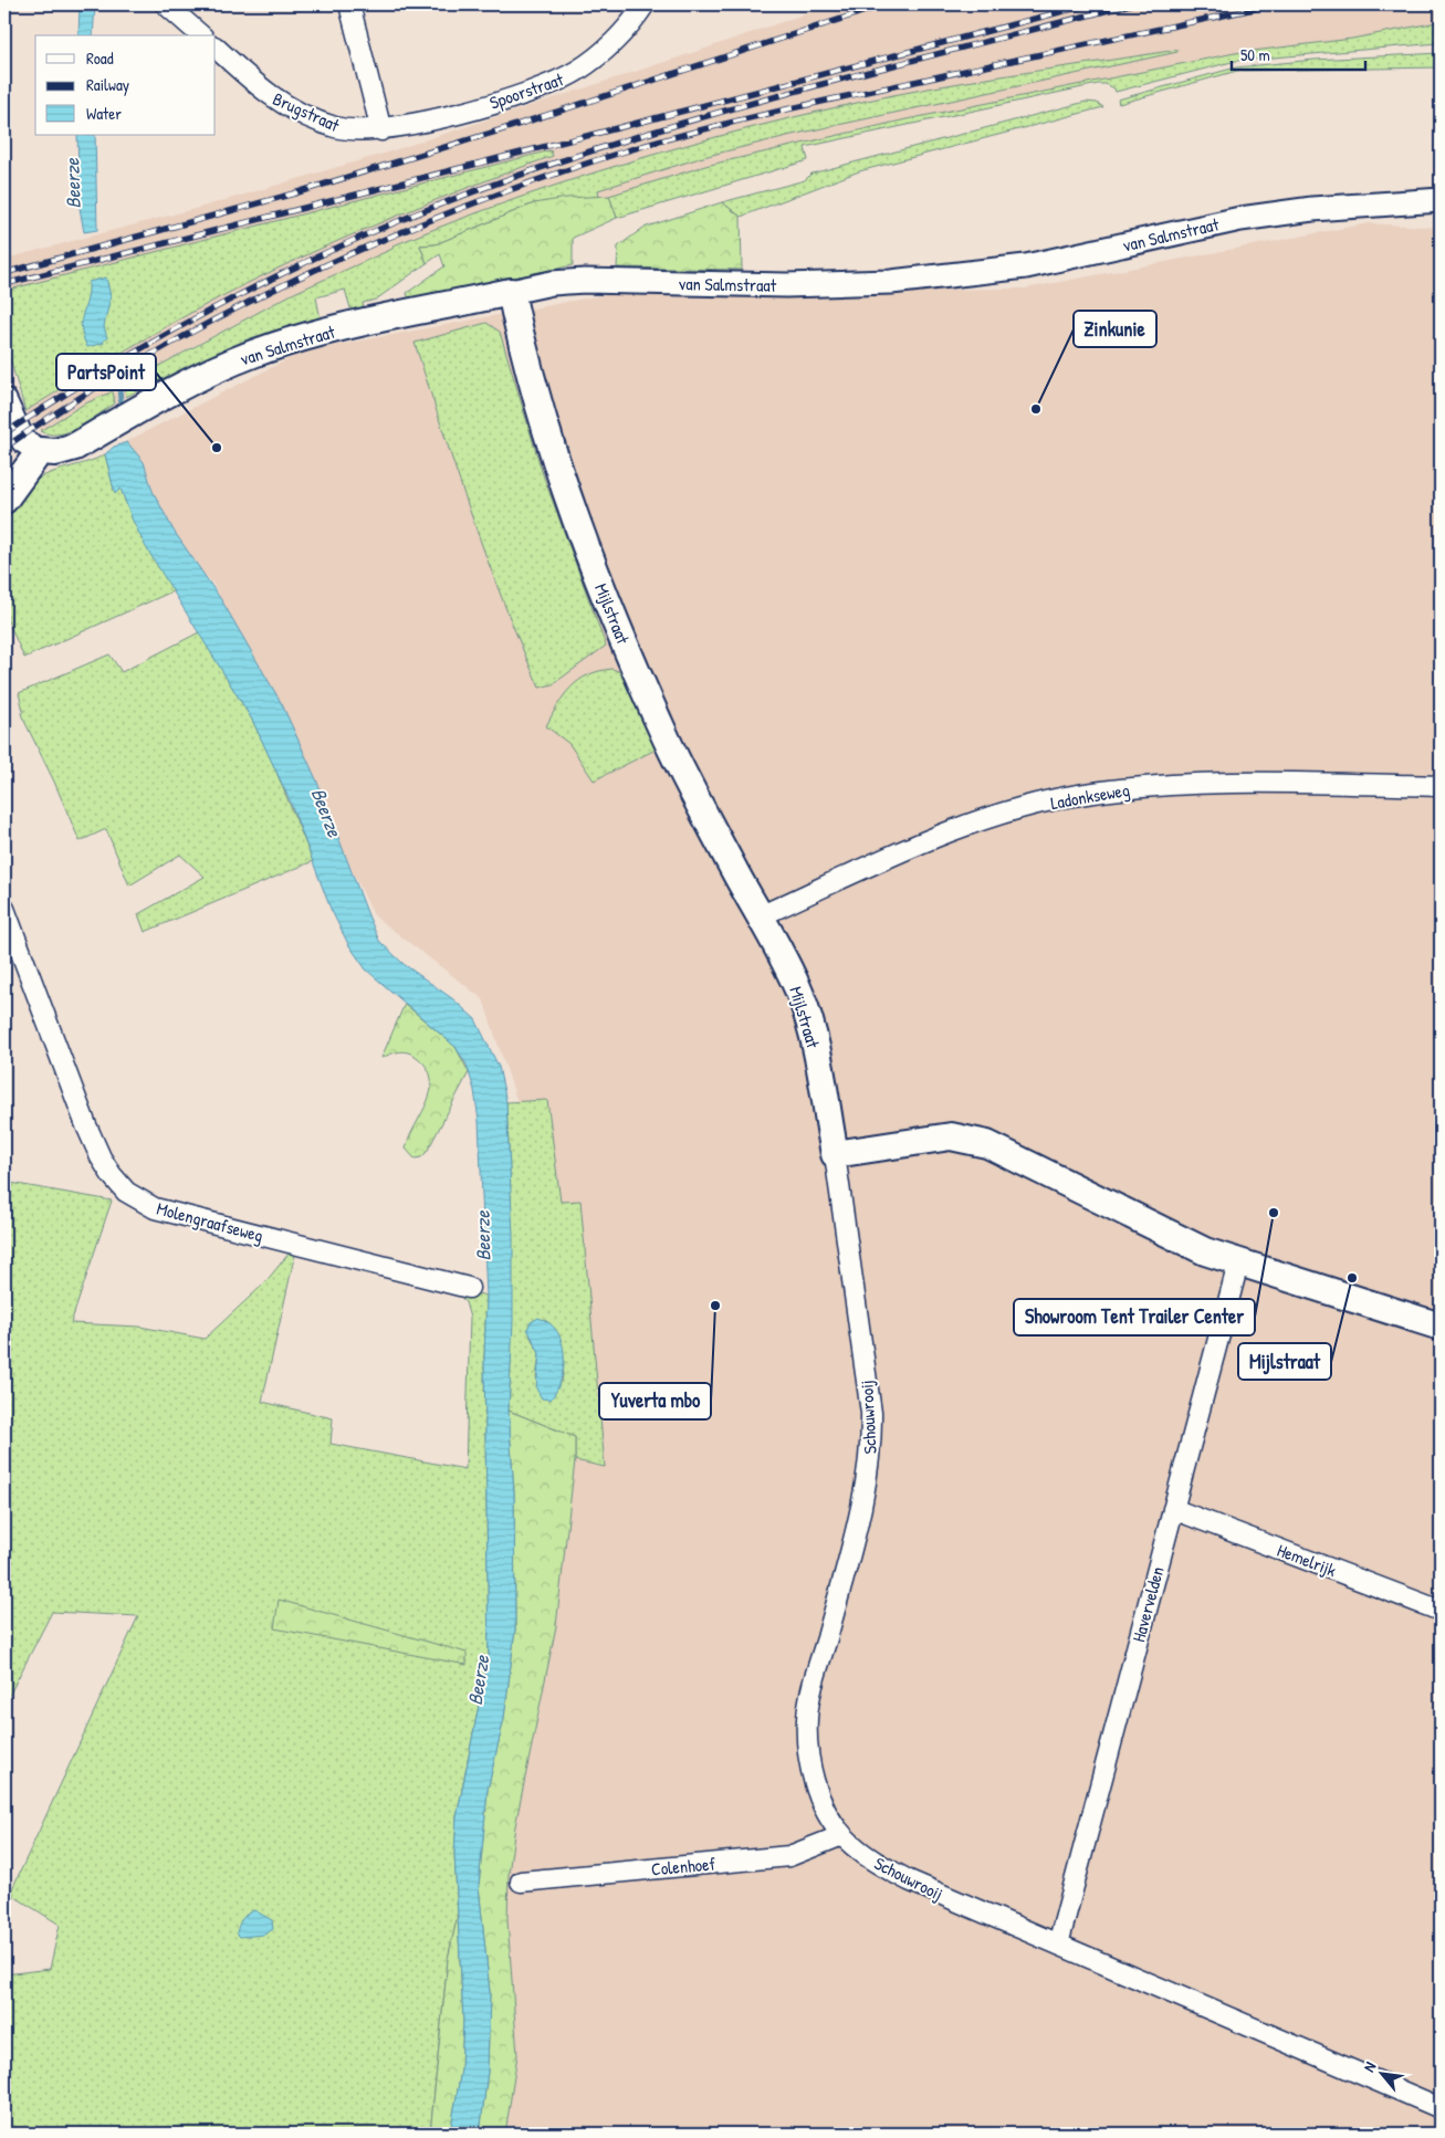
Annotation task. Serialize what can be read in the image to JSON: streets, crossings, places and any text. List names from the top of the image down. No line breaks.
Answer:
{"streets":{"main road":["van Salmstraat","Mijlstraat"],"street":["Spoorstraat","Brugstraat","Ladonkseweg","Molengraafseweg","Schouwrooij","Hemelrijk","Havervelden","Colenhoef"]},"crossings":[["Spoorstraat","Brugstraat"],["van Salmstraat","Mijlstraat"],["Mijlstraat","Ladonkseweg"],["Mijlstraat","Schouwrooij"],["Schouwrooij","Havervelden"],["Schouwrooij","Colenhoef"],["Hemelrijk","Havervelden"]],"water":["Beerze"],"places":["Zinkunie","PartsPoint","Showroom Tent Trailer Center","Mijlstraat","Yuverta mbo"],"legend":["Road","Railway","Water"],"scale_bar":"50 m","north":"top left"}
